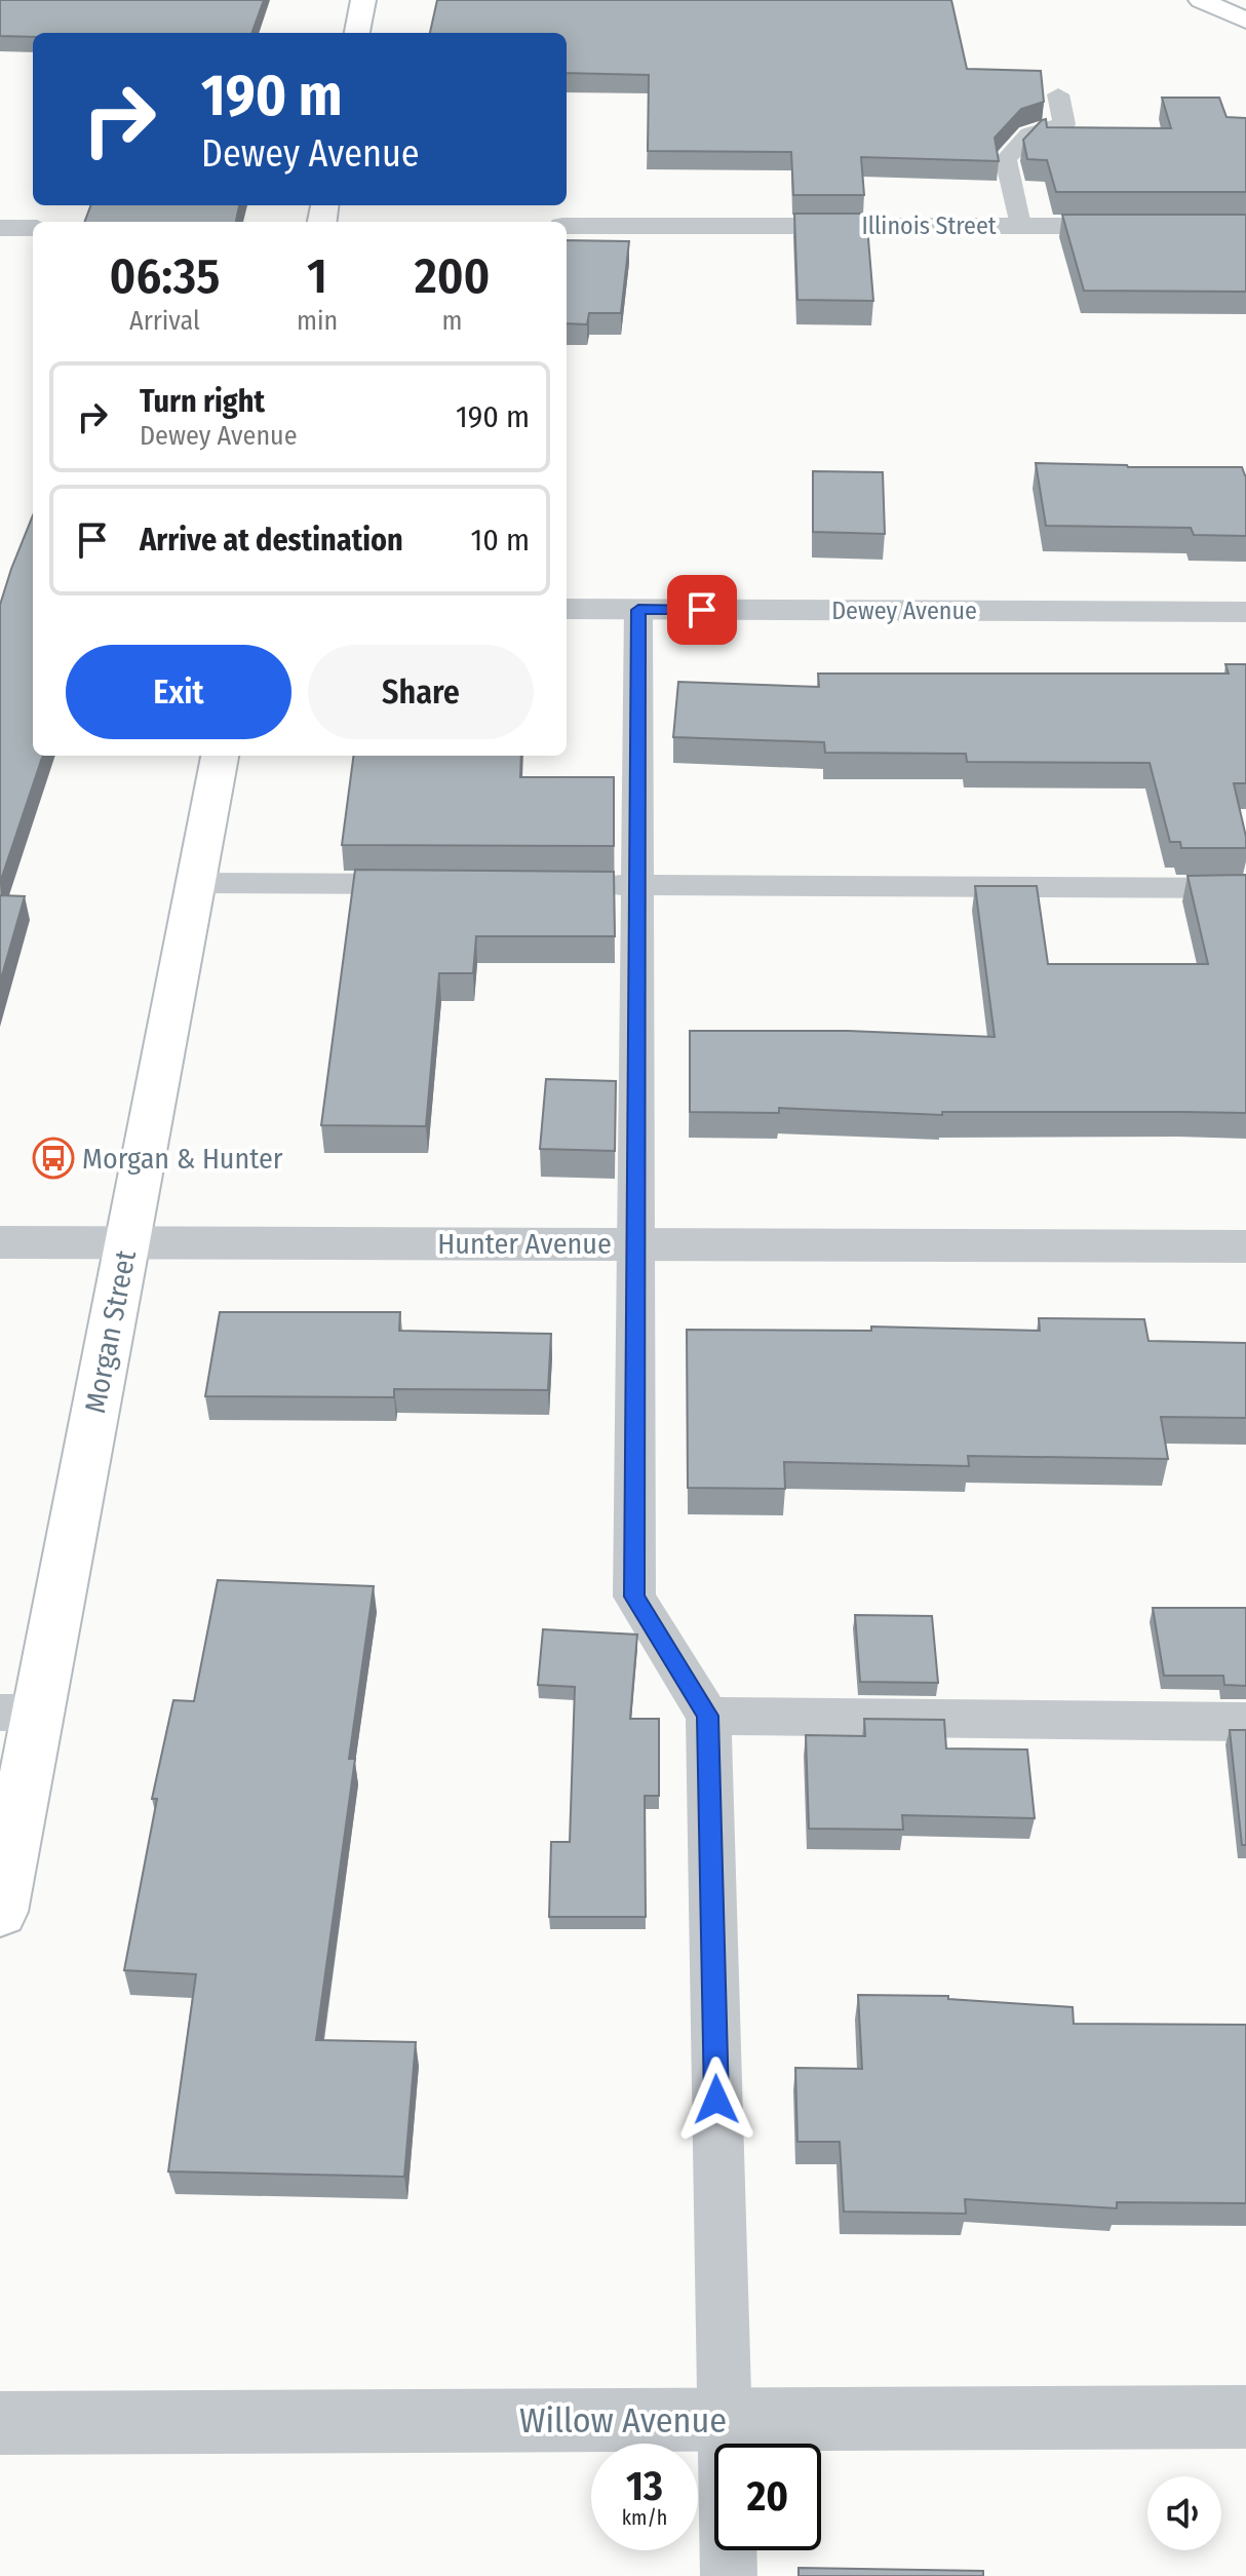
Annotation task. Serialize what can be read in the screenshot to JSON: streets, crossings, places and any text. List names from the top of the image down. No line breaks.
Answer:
{"streets":{"street":["Illinois Street","Dewey Avenue","Hunter Avenue","Morgan Street","Willow Avenue"]},"crossings":[["Hunter Avenue","Morgan Street"]],"places":{"bus stop":["Morgan & Hunter"]},"page":{"turn":["190 m","Dewey Avenue"],"eta":["06:35","Arrival","1","min","200","m"],"list":[{"name":"Turn right","note":"Dewey Avenue","value":"190 m"},{"name":"Arrive at destination","value":"10 m"}],"buttons":["Exit","Share"],"speed":"13 km/h","limit":"20"}}
